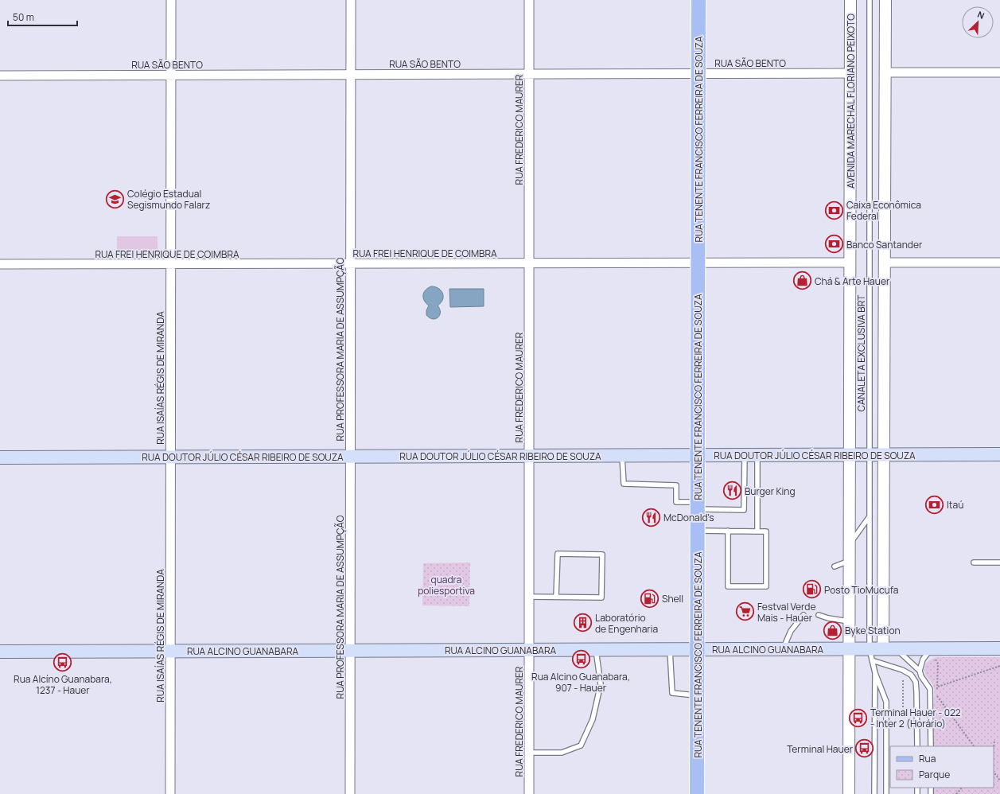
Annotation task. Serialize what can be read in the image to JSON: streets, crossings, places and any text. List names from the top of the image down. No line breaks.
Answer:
{"streets":{"main road":["RUA TENENTE FRANCISCO FERREIRA DE SOUZA","RUA DOUTOR JÚLIO CÉSAR RIBEIRO DE SOUZA","RUA ALCINO GUANABARA"],"street":["RUA SÃO BENTO","AVENIDA MARECHAL FLORIANO PEIXOTO","RUA FREDERICO MAURER","RUA FREI HENRIQUE DE COIMBRA","RUA PROFESSORA MARIA DE ASSUMPÇÃO","RUA ISAÍAS RÉGIS DE MIRANDA"],"lane":["CANALETA EXCLUSIVA BRT"]},"crossings":[["RUA SÃO BENTO","AVENIDA MARECHAL FLORIANO PEIXOTO"],["RUA SÃO BENTO","RUA FREDERICO MAURER"],["RUA SÃO BENTO","RUA TENENTE FRANCISCO FERREIRA DE SOUZA"],["RUA SÃO BENTO","RUA PROFESSORA MARIA DE ASSUMPÇÃO"],["RUA SÃO BENTO","RUA ISAÍAS RÉGIS DE MIRANDA"],["AVENIDA MARECHAL FLORIANO PEIXOTO","RUA FREI HENRIQUE DE COIMBRA"],["AVENIDA MARECHAL FLORIANO PEIXOTO","RUA DOUTOR JÚLIO CÉSAR RIBEIRO DE SOUZA"],["AVENIDA MARECHAL FLORIANO PEIXOTO","RUA ALCINO GUANABARA"],["RUA FREDERICO MAURER","RUA FREI HENRIQUE DE COIMBRA"],["RUA FREDERICO MAURER","RUA DOUTOR JÚLIO CÉSAR RIBEIRO DE SOUZA"],["RUA FREDERICO MAURER","RUA ALCINO GUANABARA"],["RUA TENENTE FRANCISCO FERREIRA DE SOUZA","RUA FREI HENRIQUE DE COIMBRA"],["RUA TENENTE FRANCISCO FERREIRA DE SOUZA","RUA DOUTOR JÚLIO CÉSAR RIBEIRO DE SOUZA"],["RUA TENENTE FRANCISCO FERREIRA DE SOUZA","RUA ALCINO GUANABARA"],["RUA FREI HENRIQUE DE COIMBRA","RUA PROFESSORA MARIA DE ASSUMPÇÃO"],["RUA FREI HENRIQUE DE COIMBRA","RUA ISAÍAS RÉGIS DE MIRANDA"],["RUA PROFESSORA MARIA DE ASSUMPÇÃO","RUA DOUTOR JÚLIO CÉSAR RIBEIRO DE SOUZA"],["RUA PROFESSORA MARIA DE ASSUMPÇÃO","RUA ALCINO GUANABARA"],["CANALETA EXCLUSIVA BRT","RUA DOUTOR JÚLIO CÉSAR RIBEIRO DE SOUZA"],["CANALETA EXCLUSIVA BRT","RUA ALCINO GUANABARA"],["RUA ISAÍAS RÉGIS DE MIRANDA","RUA DOUTOR JÚLIO CÉSAR RIBEIRO DE SOUZA"],["RUA ISAÍAS RÉGIS DE MIRANDA","RUA ALCINO GUANABARA"]],"parks":["quadra poliesportiva"],"places":{"school or university":["Colégio Estadual Segismundo Falarz"],"bank":["Caixa Econômica Federal","Banco Santander","Itaú"],"shop":["Chá & Arte Hauer","Byke Station"],"restaurant":["Burger King","McDonald's"],"fuel station":["Posto TioMucufa","Shell"],"supermarket":["Festval Verde Mais - Hauer"],"building":["Laboratório de Engenharia"],"bus stop":["Rua Alcino Guanabara, 907 - Hauer","Rua Alcíno Guanabara, 1237 - Hauer","Terminal Hauer - 022 - Inter 2 (Horário)","Terminal Hauer"]},"legend":["Rua","Parque"],"scale_bar":"50 m","north":"top right"}
